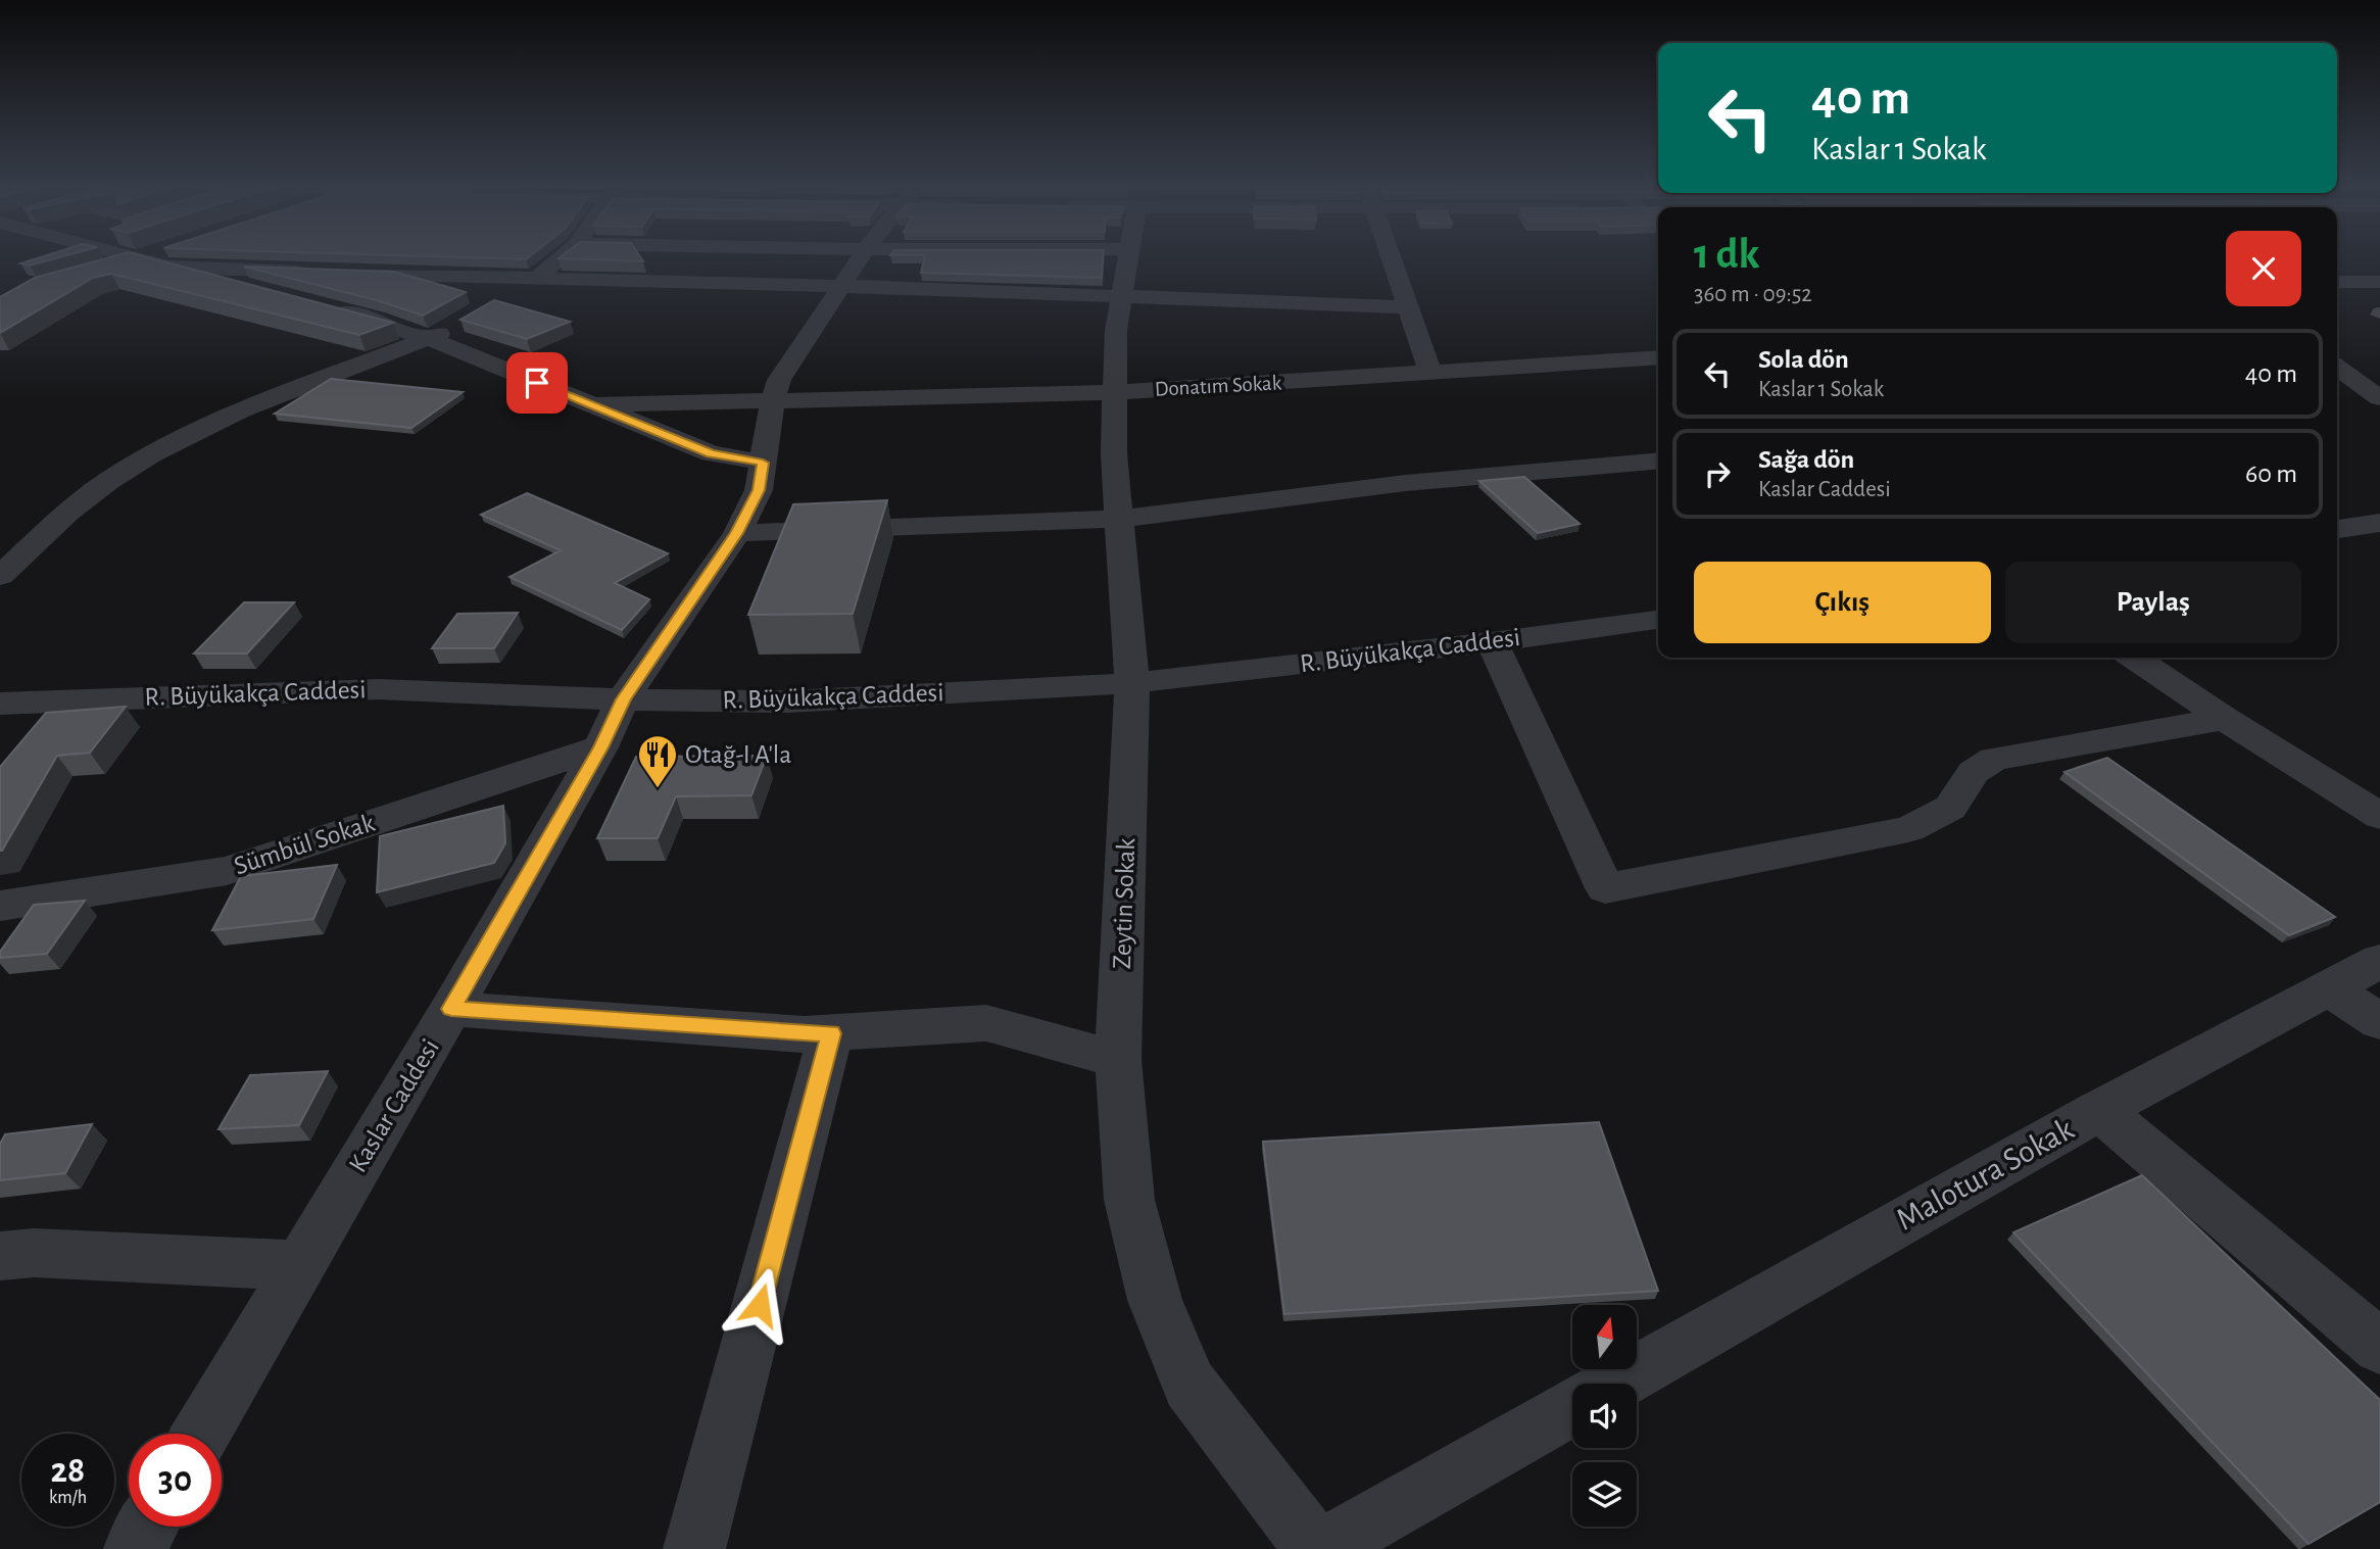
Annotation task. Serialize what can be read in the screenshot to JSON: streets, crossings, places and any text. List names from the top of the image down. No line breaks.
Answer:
{"streets":{"street":["Donatım Sokak","R. Büyükakça Caddesi","Sümbül Sokak","Zeytin Sokak","Kaslar Caddesi","Malotura Sokak"]},"crossings":[["Donatım Sokak","Zeytin Sokak"],["Donatım Sokak","Kaslar Caddesi"],["R. Büyükakça Caddesi","Zeytin Sokak"],["R. Büyükakça Caddesi","Kaslar Caddesi"],["Sümbül Sokak","Kaslar Caddesi"]],"places":{"restaurant":["Otağ-I A'la"]},"north":"top","page":{"turn":["40 m","Kaslar 1 Sokak"],"heading":["1 dk","360 m · 09:52"],"list":[{"name":"Sola dön","note":"Kaslar 1 Sokak","value":"40 m"},{"name":"Sağa dön","note":"Kaslar Caddesi","value":"60 m"}],"buttons":["Çıkış","Paylaş"],"speed":"28 km/h","limit":"30"}}
